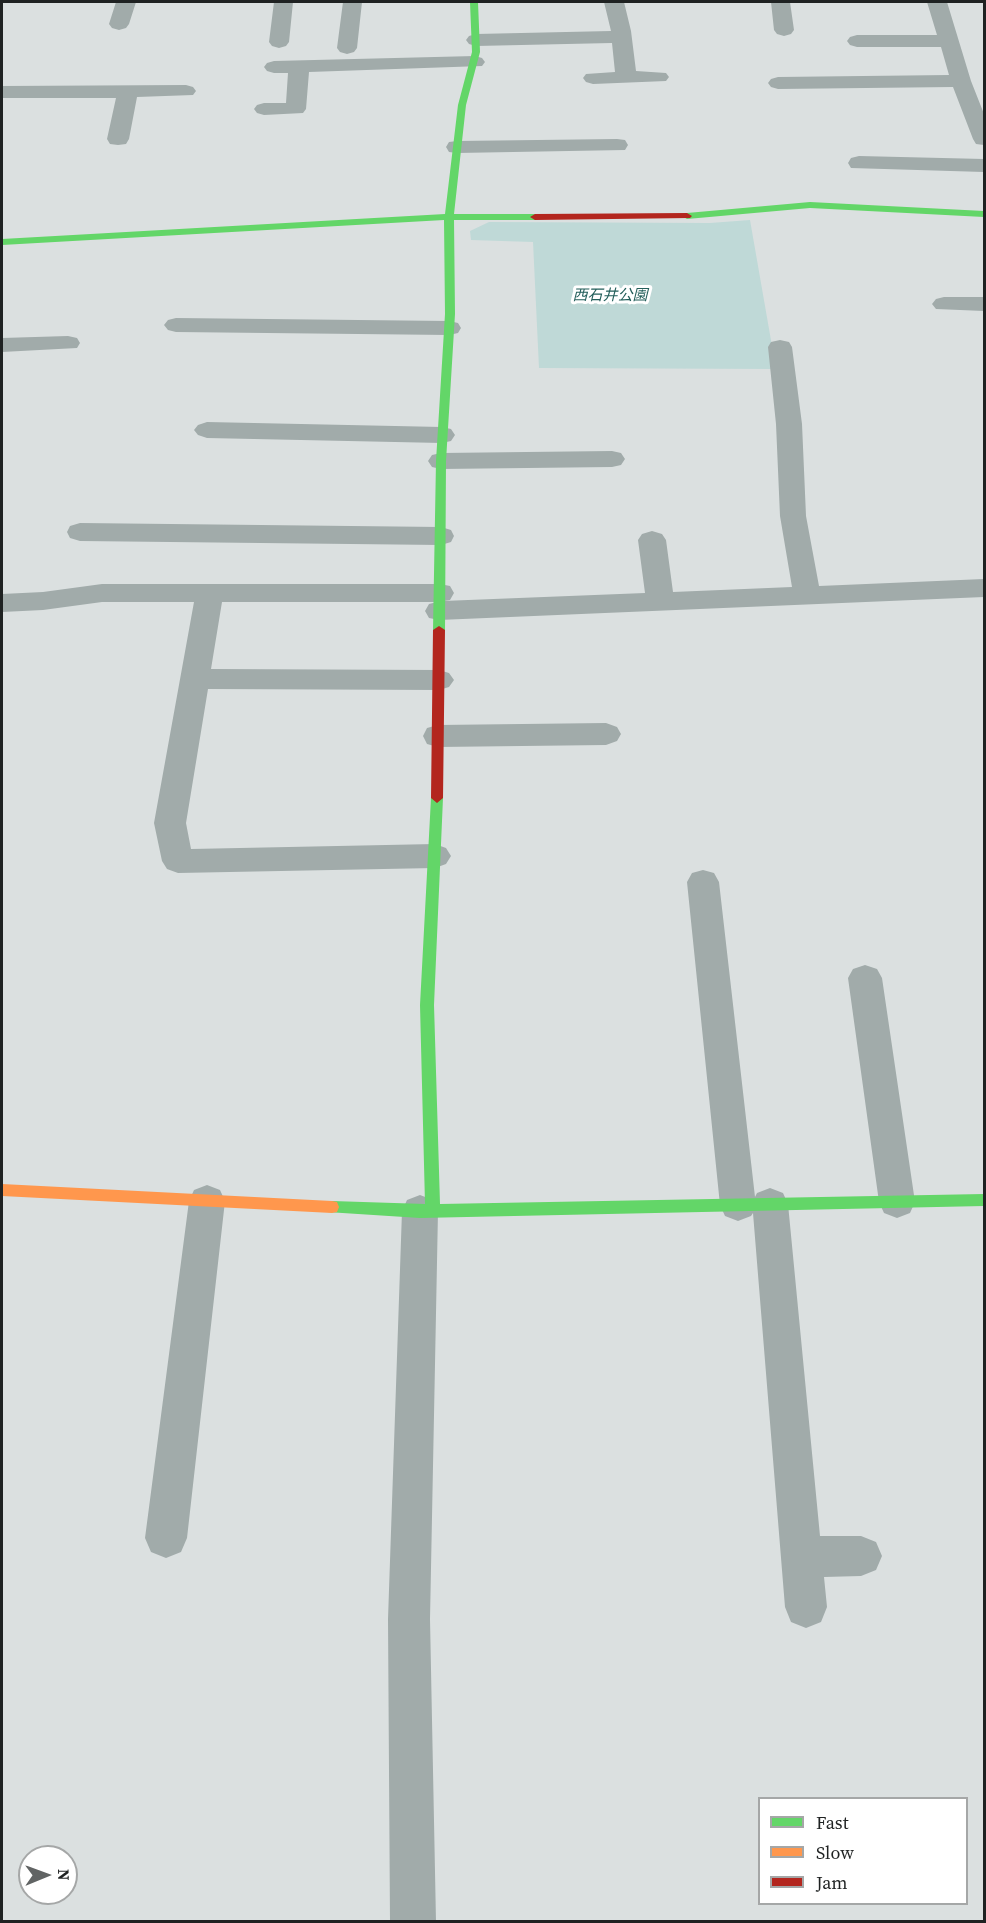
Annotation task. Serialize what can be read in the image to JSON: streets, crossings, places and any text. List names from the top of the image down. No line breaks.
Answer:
{"parks":["西石井公園"],"legend":["Fast","Slow","Jam"],"north":"right"}
